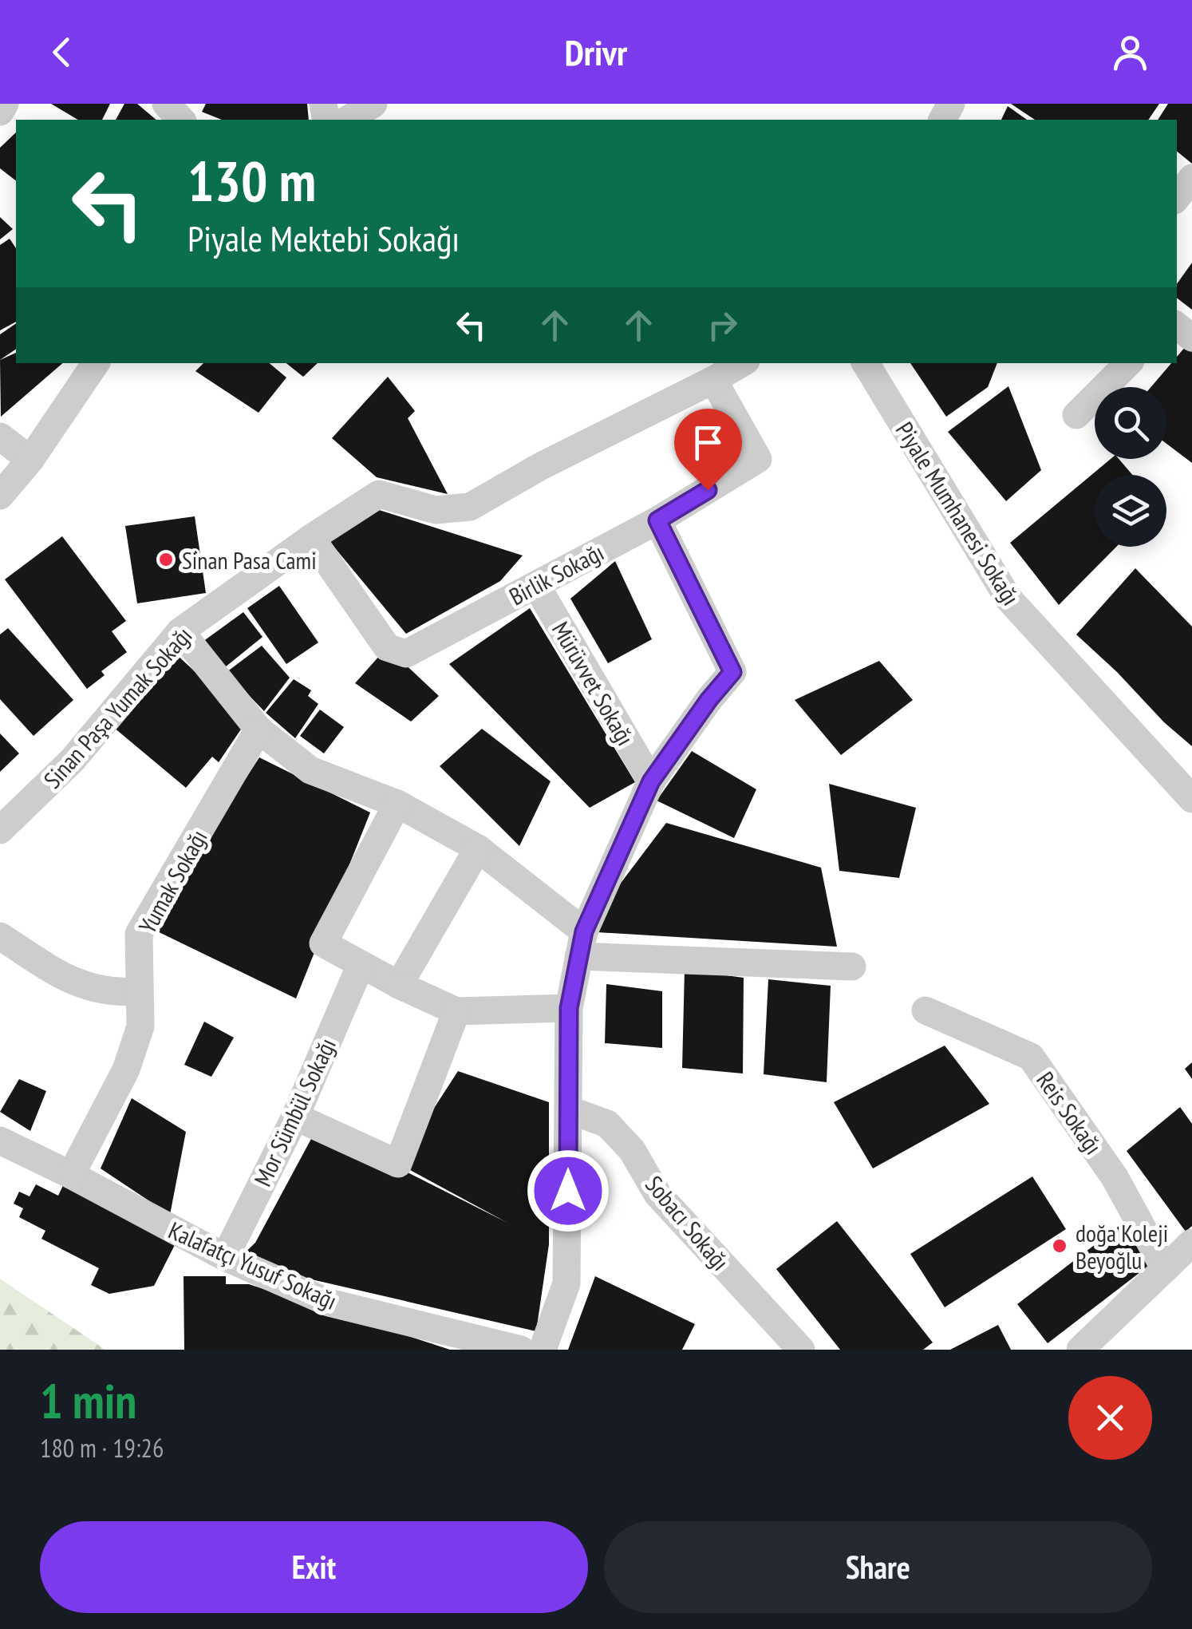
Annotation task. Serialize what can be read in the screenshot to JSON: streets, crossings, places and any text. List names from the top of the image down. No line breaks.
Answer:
{"streets":{"street":["Piyale Mumhanesi Sokağı","Birlik Sokağı","Mürüvvet Sokağı","Sinan Paşa Yumak Sokağı","Yumak Sokağı","Mor Sümbül Sokağı","Reis Sokağı","Sobacı Sokağı","Kalafatçı Yusuf Sokağı"]},"crossings":[["Birlik Sokağı","Mürüvvet Sokağı"],["Birlik Sokağı","Sinan Paşa Yumak Sokağı"],["Yumak Sokağı","Kalafatçı Yusuf Sokağı"],["Mor Sümbül Sokağı","Kalafatçı Yusuf Sokağı"]],"places":["Sinan Pasa Cami","doğa Koleji Beyoğlu"],"page":{"header":"Drivr","turn":["130 m","Piyale Mektebi Sokağı"],"heading":["1 min","180 m · 19:26"],"buttons":["Exit","Share"]}}
